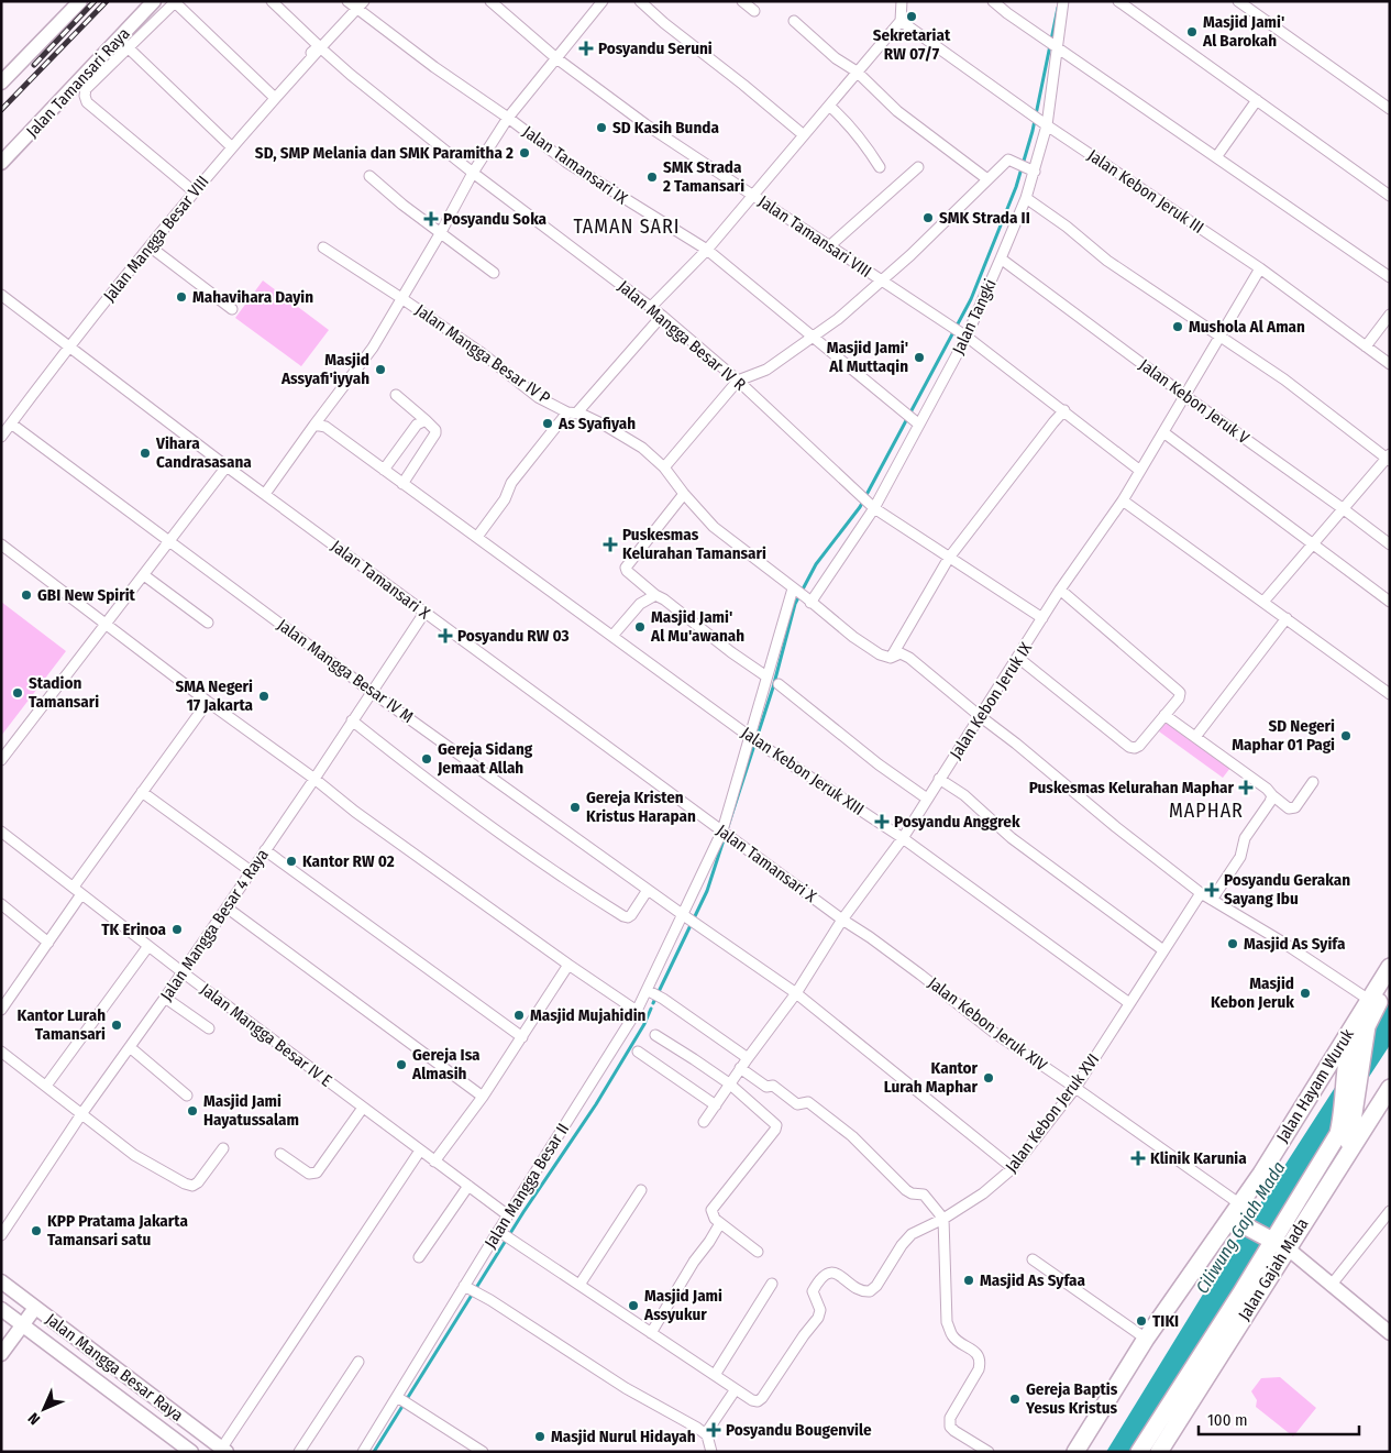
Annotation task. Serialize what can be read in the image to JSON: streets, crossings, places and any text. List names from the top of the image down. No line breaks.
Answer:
{"streets":{"main road":["Jalan Hayam Wuruk","Jalan Gajah Mada"],"street":["Jalan Tamansari Raya","Jalan Tamansari IX","Jalan Kebon Jeruk III","Jalan Tamansari VIII","Jalan Mangga Besar VIII","Jalan Tangki","Jalan Mangga Besar IV R","Jalan Mangga Besar IV P","Jalan Kebon Jeruk V","Jalan Tamansari X","Jalan Mangga Besar IV M","Jalan Kebon Jeruk IX","Jalan Kebon Jeruk XIII","Jalan Mangga Besar 4 Raya","Jalan Kebon Jeruk XIV","Jalan Mangga Besar IV E","Jalan Kebon Jeruk XVI","Jalan Mangga Besar II","Jalan Mangga Besar Raya"]},"crossings":[["Jalan Tamansari IX","Jalan Tangki"],["Jalan Kebon Jeruk III","Jalan Tangki"],["Jalan Kebon Jeruk III","Jalan Kebon Jeruk IX"],["Jalan Tamansari VIII","Jalan Tangki"],["Jalan Tamansari VIII","Jalan Kebon Jeruk IX"],["Jalan Mangga Besar VIII","Jalan Mangga Besar IV R"],["Jalan Mangga Besar VIII","Jalan Tamansari X"],["Jalan Mangga Besar VIII","Jalan Mangga Besar IV M"],["Jalan Tangki","Jalan Mangga Besar IV R"],["Jalan Tangki","Jalan Mangga Besar IV P"],["Jalan Tangki","Jalan Kebon Jeruk V"],["Jalan Mangga Besar IV R","Jalan Kebon Jeruk IX"],["Jalan Mangga Besar IV P","Jalan Kebon Jeruk IX"],["Jalan Mangga Besar IV P","Jalan Mangga Besar II"],["Jalan Kebon Jeruk V","Jalan Kebon Jeruk IX"],["Jalan Tamansari X","Jalan Kebon Jeruk IX"],["Jalan Tamansari X","Jalan Mangga Besar 4 Raya"],["Jalan Tamansari X","Jalan Kebon Jeruk XIV"],["Jalan Tamansari X","Jalan Mangga Besar II"],["Jalan Mangga Besar IV M","Jalan Kebon Jeruk IX"],["Jalan Mangga Besar IV M","Jalan Mangga Besar 4 Raya"],["Jalan Mangga Besar IV M","Jalan Kebon Jeruk XVI"],["Jalan Mangga Besar IV M","Jalan Mangga Besar II"],["Jalan Kebon Jeruk IX","Jalan Kebon Jeruk XIII"],["Jalan Kebon Jeruk IX","Jalan Kebon Jeruk XIV"],["Jalan Kebon Jeruk XIII","Jalan Kebon Jeruk XVI"],["Jalan Kebon Jeruk XIII","Jalan Mangga Besar II"],["Jalan Mangga Besar 4 Raya","Jalan Mangga Besar IV E"],["Jalan Kebon Jeruk XIV","Jalan Hayam Wuruk"],["Jalan Kebon Jeruk XIV","Jalan Kebon Jeruk XVI"],["Jalan Mangga Besar IV E","Jalan Mangga Besar II"]],"districts":["TAMAN SARI","MAPHAR"],"water":["Ciliwung Gajah Mada"],"places":{"other":["Sekretariat RW 07/7","Masjid Jami' Al Barokah","SD Kasih Bunda","SD, SMP Melania dan SMK Paramitha 2","SMK Strada 2 Tamansari","SMK Strada II","Mahavihara Dayin","Mushola Al Aman","Masjid Jami' Al Muttaqin","Masjid Assyafi'iyyah","As Syafiyah","Vihara Candrasasana","GBI New Spirit","Masjid Jami' Al Mu'awanah","Stadion Tamansari","SMA Negeri 17 Jakarta","SD Negeri Maphar 01 Pagi","Gereja Sidang Jemaat Allah","Gereja Kristen Kristus Harapan","Kantor RW 02","TK Erinoa","Masjid As Syifa","Masjid Kebon Jeruk","Masjid Mujahidin","Kantor Lurah Tamansari","Gereja Isa Almasih","Kantor Lurah Maphar","Masjid Jami Hayatussalam","KPP Pratama Jakarta Tamansari satu","Masjid As Syfaa","Masjid Jami Assyukur","TIKI","Gereja Baptis Yesus Kristus","Masjid Nurul Hidayah"],"health":["Posyandu Seruni","Posyandu Soka","Puskesmas Kelurahan Tamansari","Posyandu RW 03","Puskesmas Kelurahan Maphar","Posyandu Anggrek","Posyandu Gerakan Sayang Ibu","Klinik Karunia","Posyandu Bougenvile"]},"scale_bar":"100 m","north":"bottom left"}
